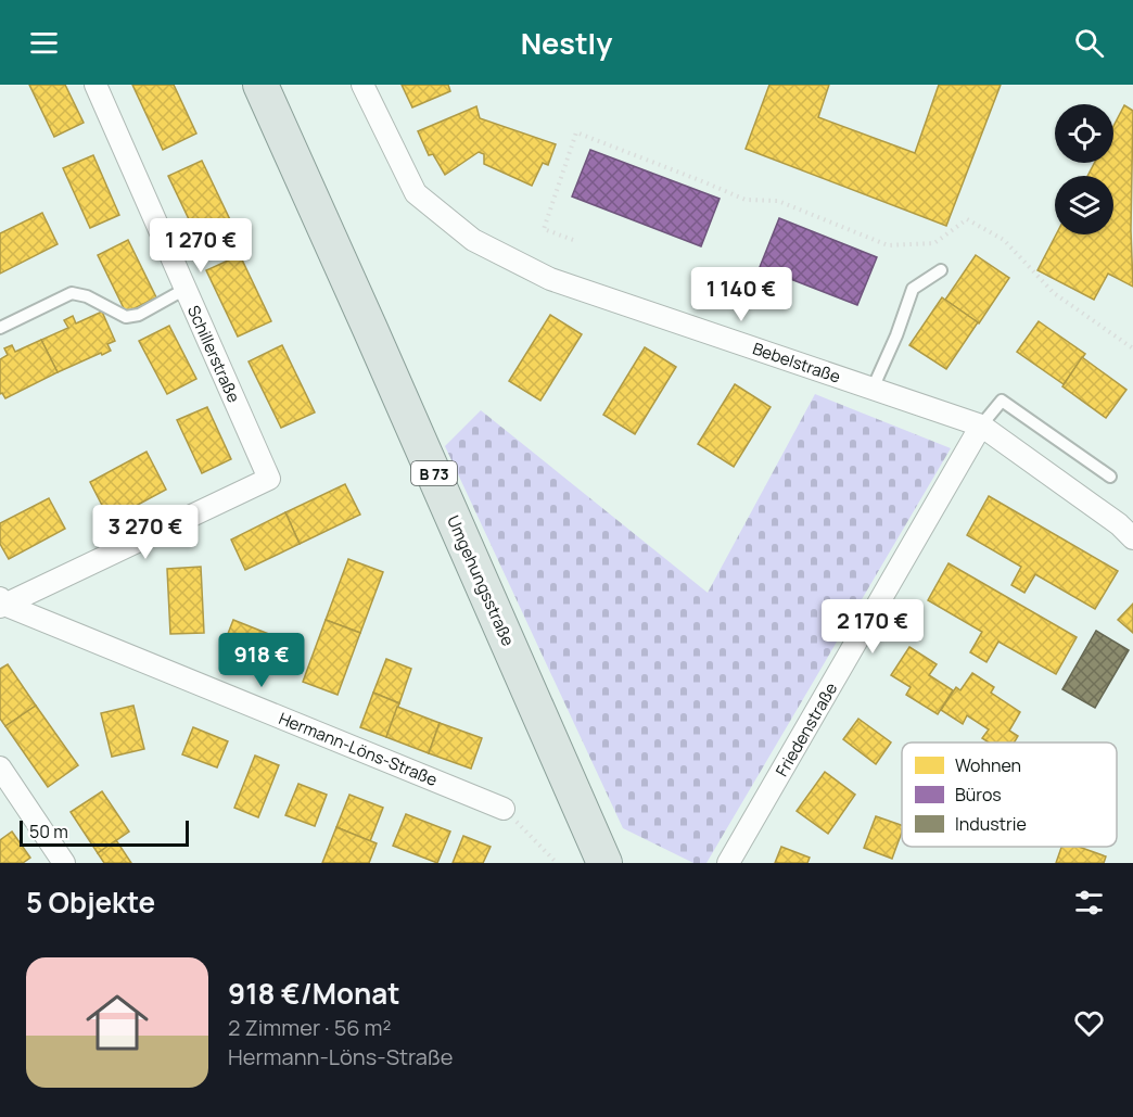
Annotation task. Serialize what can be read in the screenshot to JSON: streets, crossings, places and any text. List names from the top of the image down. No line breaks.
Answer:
{"streets":{"main road":["B 73","Umgehungsstraße"],"street":["Schillerstraße","Bebelstraße","Friedenstraße","Hermann-Löns-Straße"]},"crossings":[["Schillerstraße","Hermann-Löns-Straße"],["Bebelstraße","Friedenstraße"]],"legend":["Wohnen","Büros","Industrie"],"scale_bar":"50 m","page":{"header":"Nestly","price":["1 270 €","1 140 €","3 270 €","2 170 €","918 €"],"scale":"50 m","heading":"5 Objekte","list":[{"name":"918 €/Monat","note":"2 Zimmer · 56 m² · Hermann-Löns-Straße"}]}}
